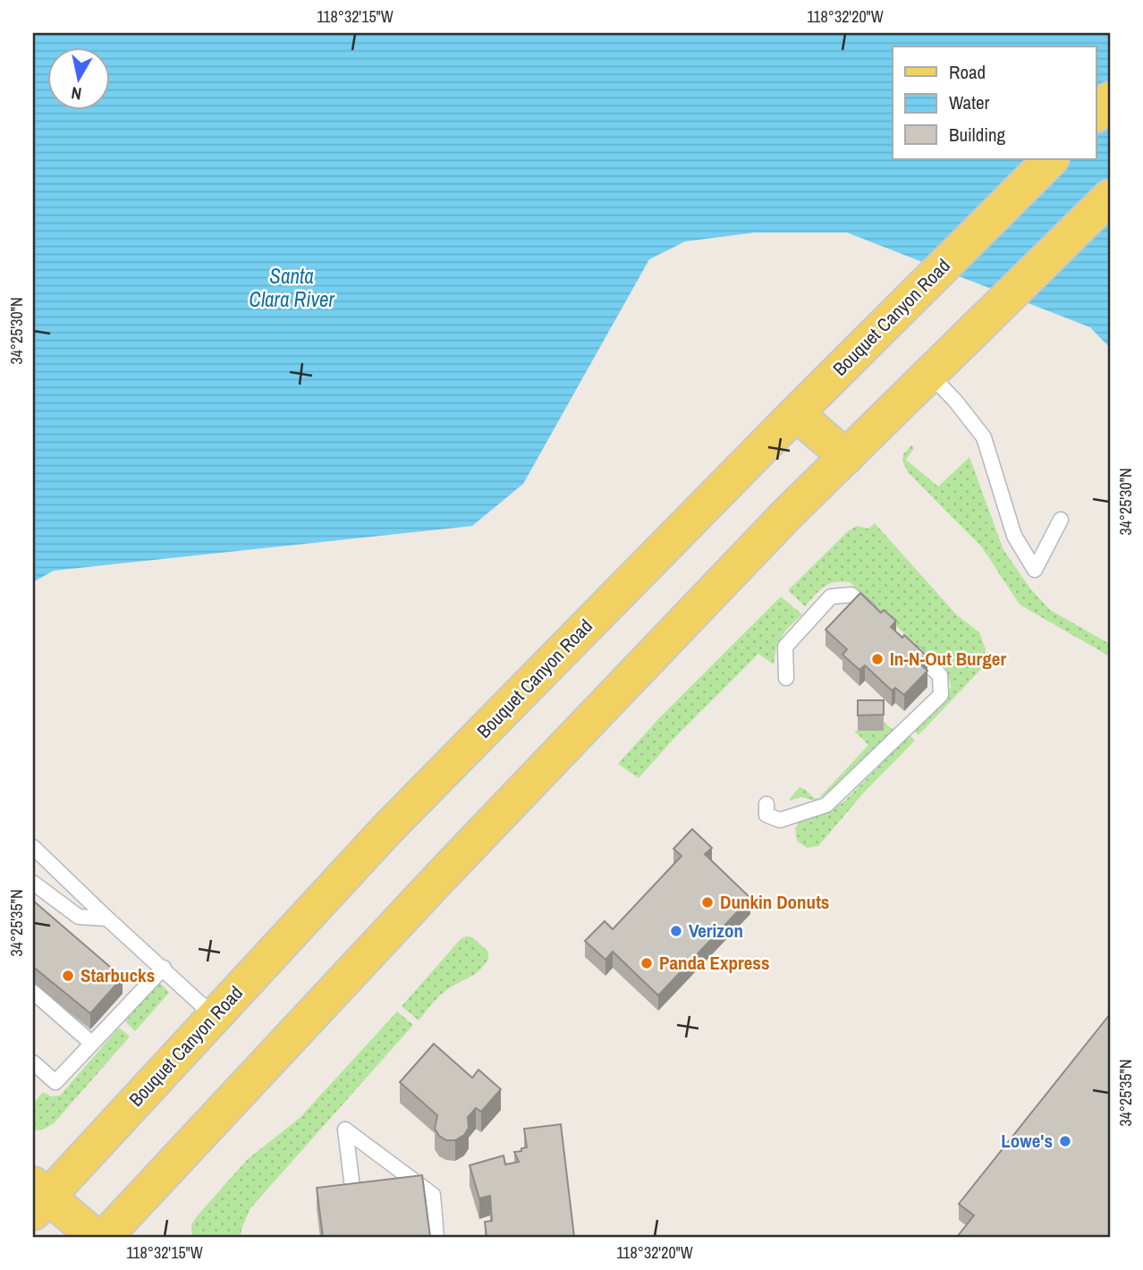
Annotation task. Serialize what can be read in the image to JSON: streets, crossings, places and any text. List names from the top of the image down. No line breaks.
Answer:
{"streets":{"main road":["Bouquet Canyon Road"]},"water":["Santa Clara River"],"places":["In-N-Out Burger","Dunkin Donuts","Verizon","Panda Express","Starbucks","Lowe's"],"legend":["Road","Water","Building"],"north":"bottom","coordinates":["118°32'15\"W","118°32'20\"W","34°25'30\"N","34°25'35\"N"]}
